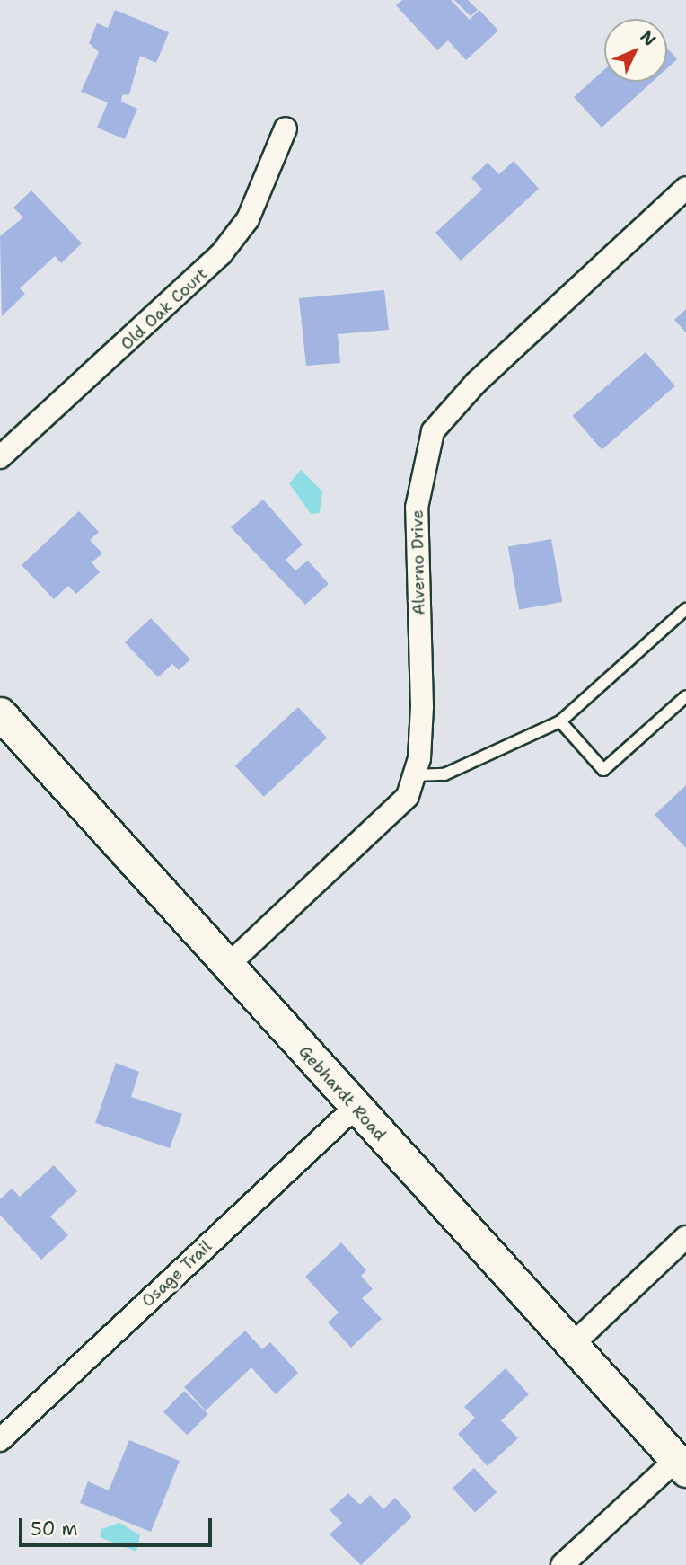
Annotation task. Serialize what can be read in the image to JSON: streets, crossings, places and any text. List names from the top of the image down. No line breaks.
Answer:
{"streets":{"street":["Old Oak Court","Alverno Drive","Gebhardt Road","Osage Trail"]},"crossings":[["Alverno Drive","Gebhardt Road"],["Gebhardt Road","Osage Trail"]],"scale_bar":"50 m","north":"top right"}
